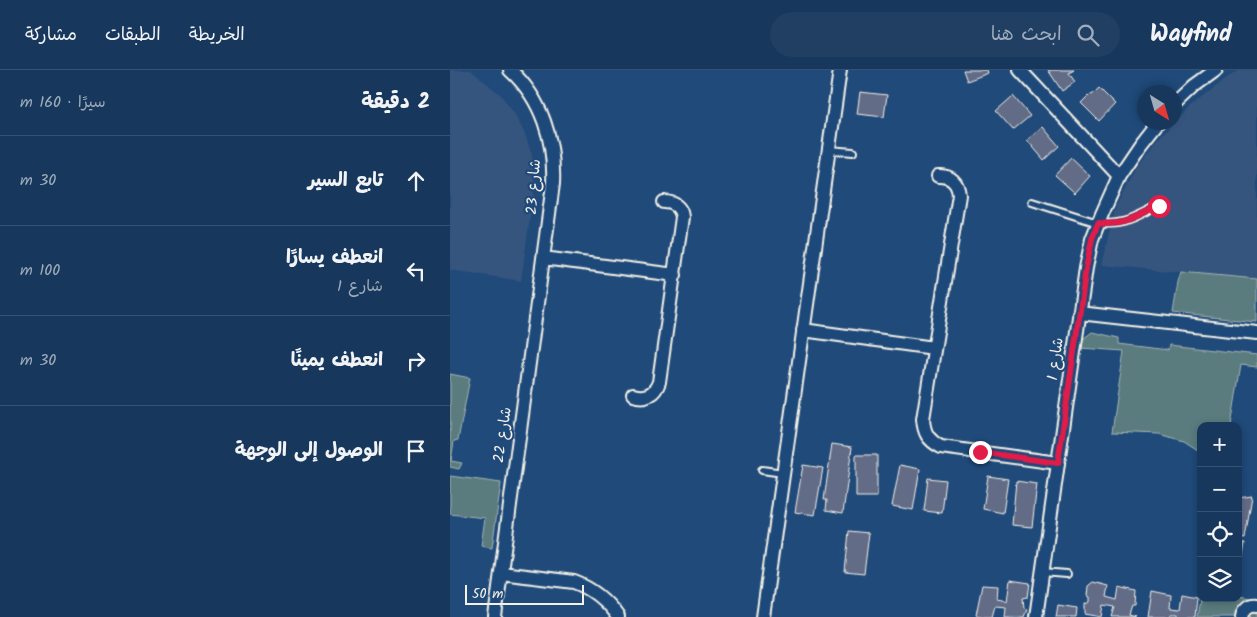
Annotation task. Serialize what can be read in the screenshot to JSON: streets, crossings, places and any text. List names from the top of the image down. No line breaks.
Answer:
{"streets":{"street":["شارع 23","شارع 1","شارع 22"]},"crossings":[["شارع 23","شارع 22"]],"scale_bar":"50 m","north":"bottom right","page":{"header":"Wayfind","search":"ابحث هنا","nav":["الخريطة","الطبقات","مشاركة"],"heading":["2 دقيقة","سيرًا · 160 m"],"list":[["تابع السير","30 m"],["انعطف يسارًا","شارع 1","100 m"],["انعطف يمينًا","30 m"],"الوصول إلى الوجهة"],"map_buttons":["+","−"],"scale":"50 m"}}
